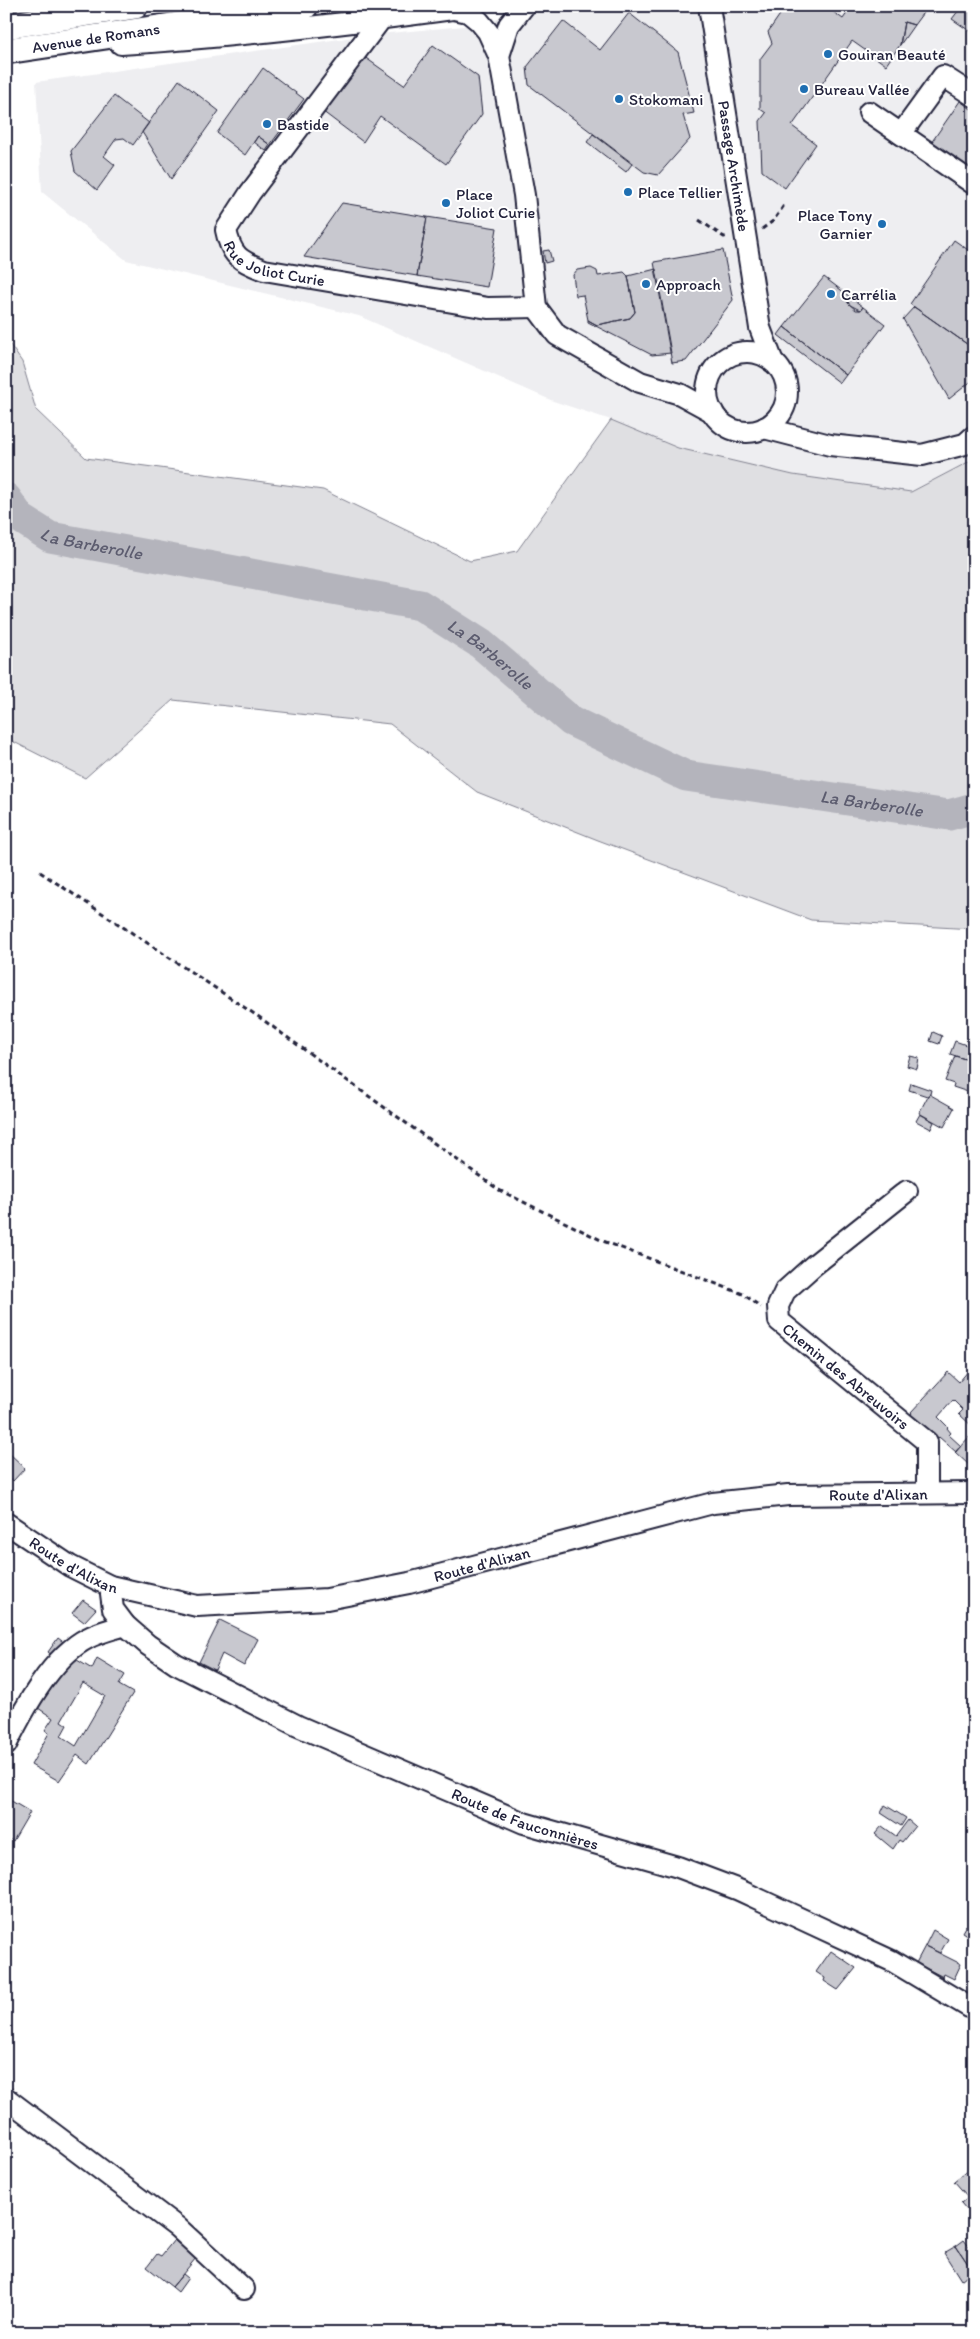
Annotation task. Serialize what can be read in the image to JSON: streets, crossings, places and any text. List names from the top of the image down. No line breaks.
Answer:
{"streets":{"main road":["Avenue de Romans"],"street":["Passage Archimède","Rue Joliot Curie","Chemin des Abreuvoirs","Route d'Alixan","Route de Fauconnières"]},"crossings":[["Chemin des Abreuvoirs","Route d'Alixan"],["Route d'Alixan","Route de Fauconnières"]],"water":["La Barberolle"],"places":["Gouiran Beauté","Bureau Vallée","Stokomani","Bastide","Place Tellier","Place Joliot Curie","Place Tony Garnier","Approach","Carrélia"]}
